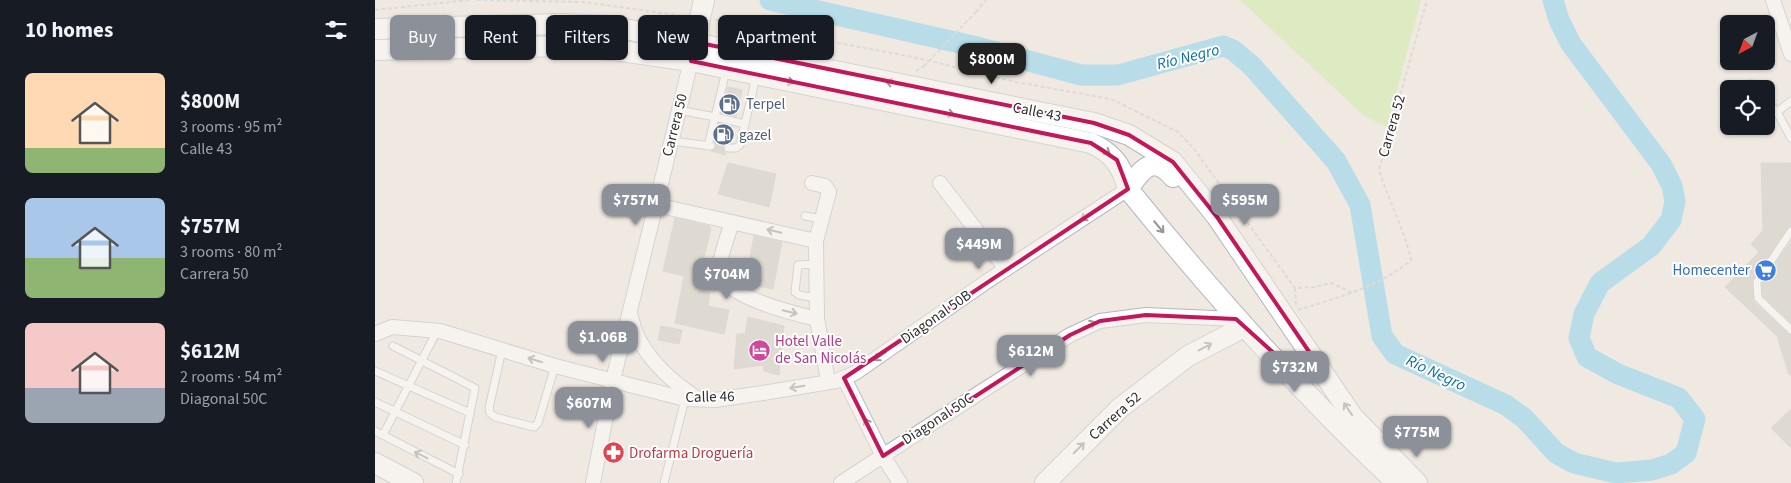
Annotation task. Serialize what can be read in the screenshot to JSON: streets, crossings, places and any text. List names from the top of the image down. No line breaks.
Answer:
{"streets":{"street":["Calle 43","Carrera 50","Carrera 52","Diagonal 50B","Calle 46","Diagonal 50C"]},"crossings":[["Calle 43","Carrera 52"],["Calle 43","Diagonal 50B"],["Calle 43","Diagonal 50C"],["Carrera 50","Calle 46"],["Carrera 52","Diagonal 50C"],["Diagonal 50B","Calle 46"]],"one_way":["Carrera 52","Diagonal 50B","Calle 46","Diagonal 50C"],"water":["Río Negro"],"places":{"fuel station":["Terpel","gazel"],"supermarket":["Homecenter"],"hotel":["Hotel Valle de San Nicolás"],"pharmacy":["Drofarma Droguería"]},"north":"bottom left","page":{"heading":"10 homes","chip":["Buy","Rent","Filters","New","Apartment"],"price":["$800M","$757M","$595M","$449M","$704M","$1.06B","$612M","$732M","$607M","$775M"],"list":[{"name":"$800M","note":"3 rooms · 95 m² · Calle 43"},{"name":"$757M","note":"3 rooms · 80 m² · Carrera 50"},{"name":"$612M","note":"2 rooms · 54 m² · Diagonal 50C"}]}}
